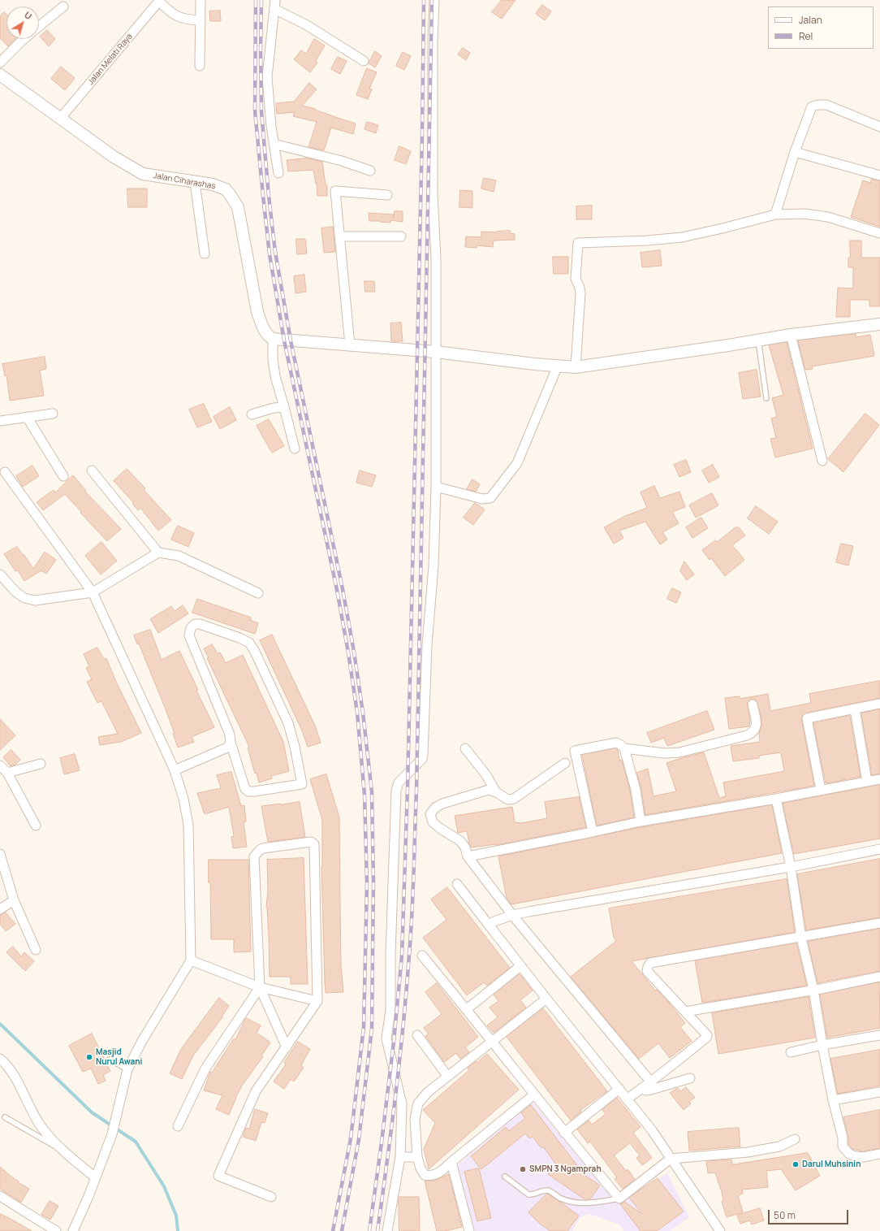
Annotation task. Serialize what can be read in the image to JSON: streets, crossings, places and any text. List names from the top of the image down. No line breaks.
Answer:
{"streets":{"street":["Jalan Melati Raya","Jalan Ciharashas"]},"crossings":[["Jalan Melati Raya","Jalan Ciharashas"]],"places":["Masjid Nurul Awani","Darul Muhsinin","SMPN 3 Ngamprah"],"legend":["Jalan","Rel"],"scale_bar":"50 m","north":"top right"}
